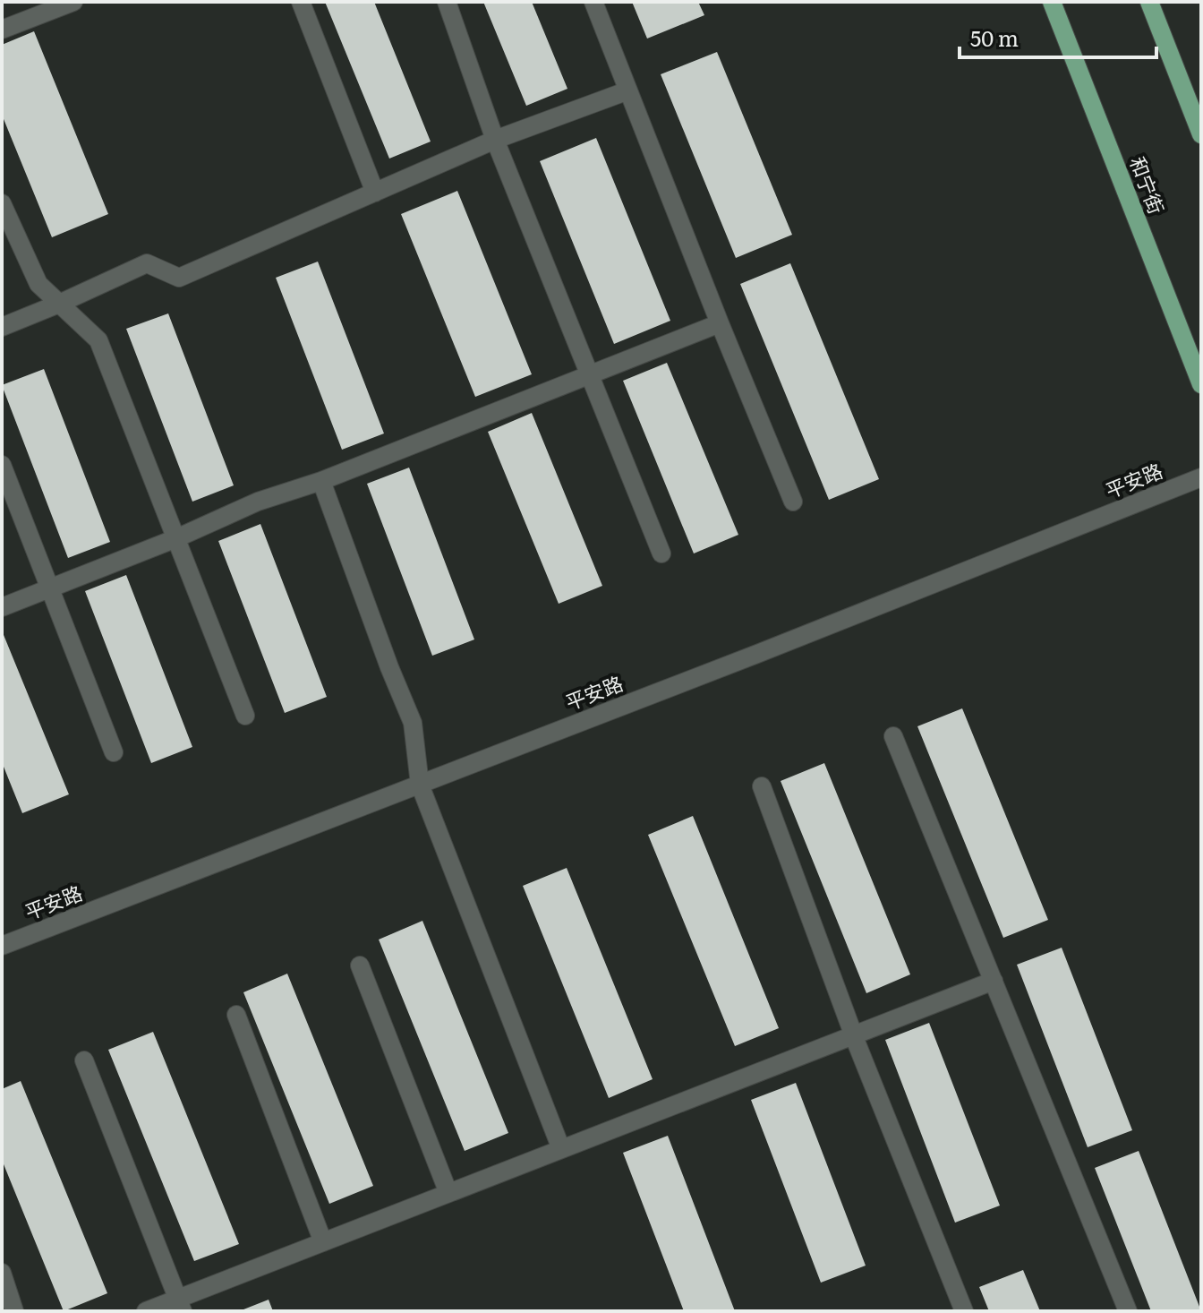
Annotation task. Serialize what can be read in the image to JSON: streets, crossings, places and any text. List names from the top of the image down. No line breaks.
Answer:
{"streets":{"main road":["和宁街"],"street":["平安路"]},"scale_bar":"50 m"}
